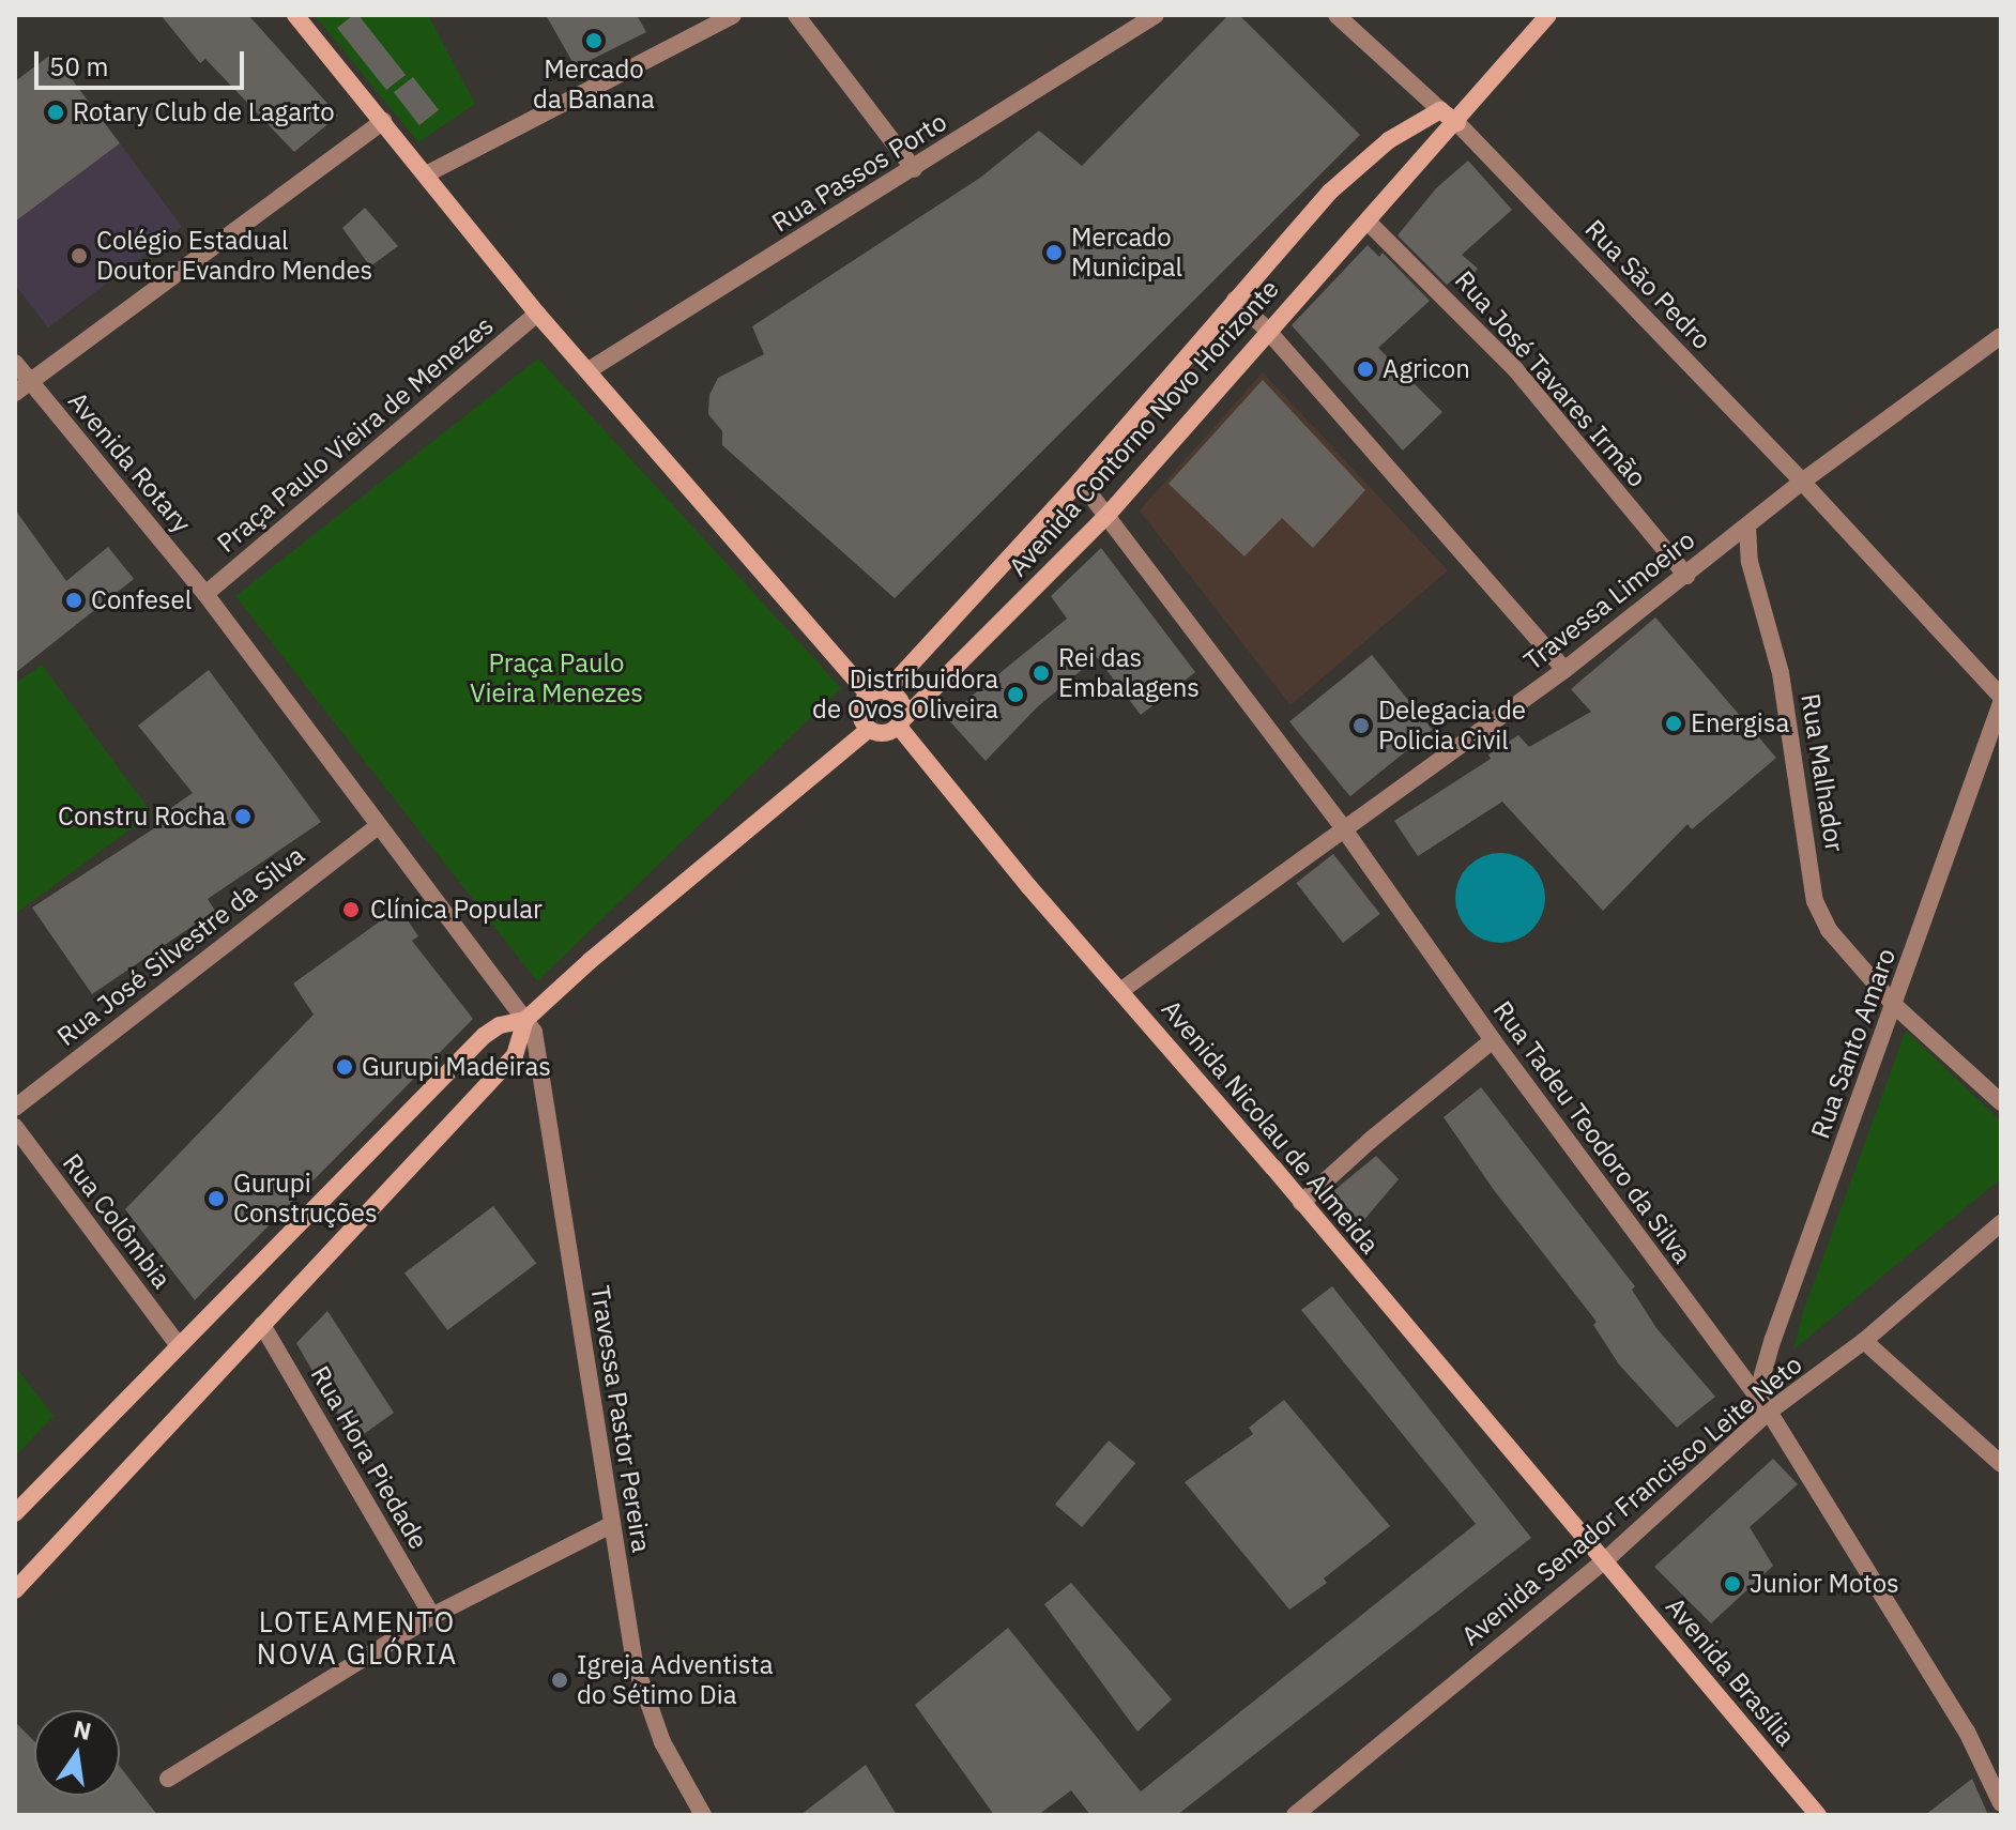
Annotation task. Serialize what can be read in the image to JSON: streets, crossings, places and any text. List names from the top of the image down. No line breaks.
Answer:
{"streets":{"main road":["Avenida Contorno Novo Horizonte","Avenida Nicolau de Almeida","Avenida Brasília"],"street":["Rua Passos Porto","Rua São Pedro","Rua José Tavares Irmão","Praça Paulo Vieira de Menezes","Avenida Rotary","Travessa Limoeiro","Rua Malhador","Rua José Silvestre da Silva","Rua Santo Amaro","Rua Tadeu Teodoro da Silva","Rua Colômbia","Travessa Pastor Pereira","Rua Hora Piedade","Avenida Senador Francisco Leite Neto"]},"crossings":[["Rua São Pedro","Avenida Contorno Novo Horizonte"],["Rua São Pedro","Travessa Limoeiro"],["Rua São Pedro","Rua Santo Amaro"],["Rua José Tavares Irmão","Avenida Contorno Novo Horizonte"],["Rua José Tavares Irmão","Travessa Limoeiro"],["Avenida Contorno Novo Horizonte","Avenida Nicolau de Almeida"],["Avenida Contorno Novo Horizonte","Rua Tadeu Teodoro da Silva"],["Praça Paulo Vieira de Menezes","Avenida Rotary"],["Travessa Limoeiro","Rua Malhador"],["Travessa Limoeiro","Avenida Nicolau de Almeida"],["Travessa Limoeiro","Rua Tadeu Teodoro da Silva"],["Rua Malhador","Rua Santo Amaro"],["Rua Santo Amaro","Rua Tadeu Teodoro da Silva"],["Rua Santo Amaro","Avenida Senador Francisco Leite Neto"],["Avenida Nicolau de Almeida","Avenida Senador Francisco Leite Neto"],["Avenida Nicolau de Almeida","Avenida Brasília"],["Rua Tadeu Teodoro da Silva","Avenida Senador Francisco Leite Neto"],["Avenida Senador Francisco Leite Neto","Avenida Brasília"]],"districts":["LOTEAMENTO NOVA GLÓRIA"],"parks":["Praça Paulo Vieira Menezes"],"places":["Mercado da Banana","Rotary Club de Lagarto","Mercado Municipal","Colégio Estadual Doutor Evandro Mendes","Agricon","Confesel","Rei das Embalagens","Distribuidora de Ovos Oliveira","Energisa","Delegacia de Policia Civil","Constru Rocha","Clínica Popular","Gurupi Madeiras","Gurupi Construções","Junior Motos","Igreja Adventista do Sétimo Dia"],"scale_bar":"50 m","north":"top"}
